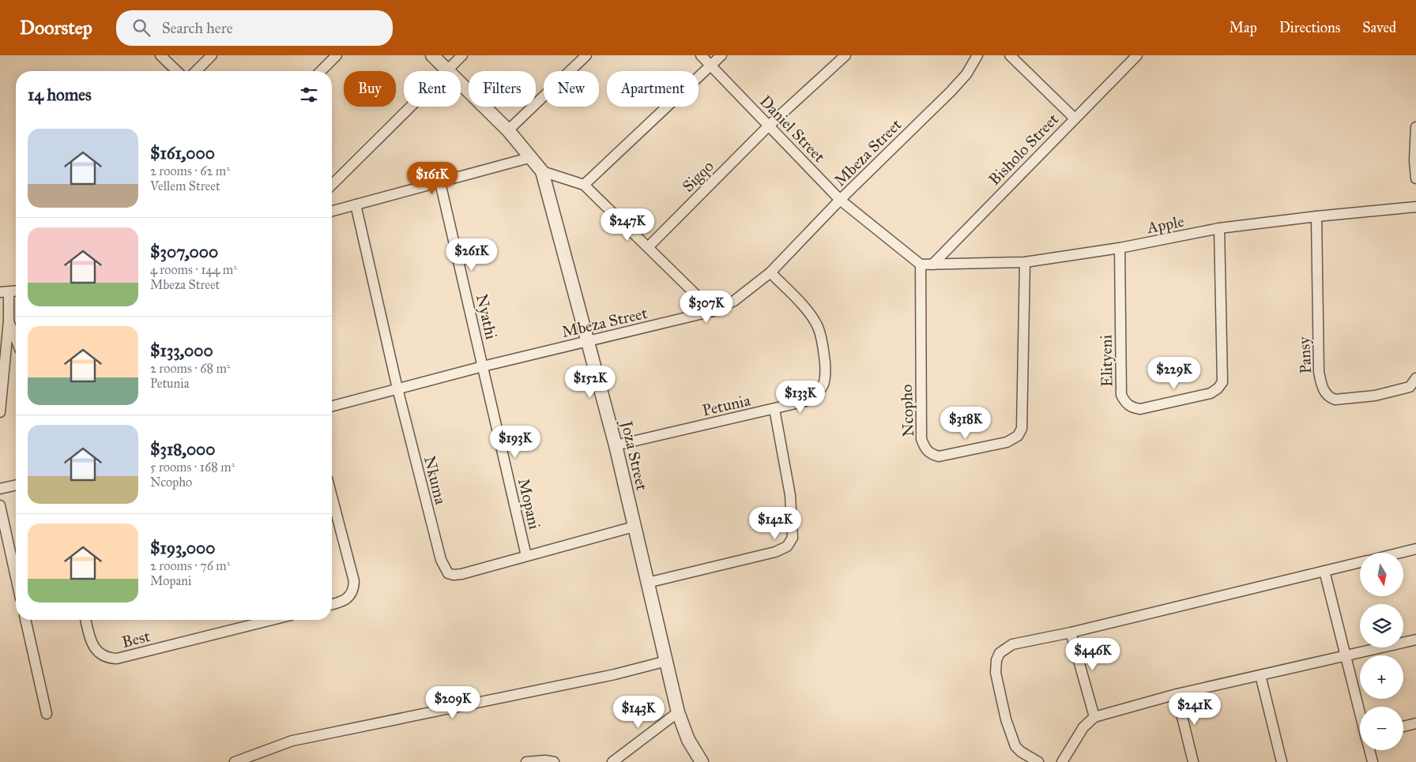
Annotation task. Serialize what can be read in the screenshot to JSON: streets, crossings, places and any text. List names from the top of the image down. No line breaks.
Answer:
{"streets":{"street":["Daniel Street","Bisholo Street","Mbeza Street","Sigqo","Apple","Nyathi","Pansy","Elityeni","Petunia","Ncopho","Joza Street","Nkuma","Mopani","Best"]},"crossings":[["Daniel Street","Mbeza Street"],["Daniel Street","Sigqo"],["Daniel Street","Apple"],["Daniel Street","Ncopho"],["Bisholo Street","Apple"],["Mbeza Street","Nyathi"],["Mbeza Street","Petunia"],["Mbeza Street","Joza Street"],["Mbeza Street","Nkuma"],["Mbeza Street","Mopani"],["Apple","Pansy"],["Apple","Elityeni"],["Apple","Ncopho"],["Nyathi","Mopani"],["Petunia","Joza Street"],["Joza Street","Nkuma"],["Nkuma","Mopani"]],"north":"bottom","page":{"header":"Doorstep","search":"Search here","nav":["Map","Directions","Saved"],"chip":["Buy","Rent","Filters","New","Apartment"],"heading":"14 homes","list":[{"name":"$161,000","note":"2 rooms · 62 m² · Vellem Street"},{"name":"$307,000","note":"4 rooms · 144 m² · Mbeza Street"},{"name":"$133,000","note":"2 rooms · 68 m² · Petunia"},{"name":"$318,000","note":"5 rooms · 168 m² · Ncopho"},{"name":"$193,000","note":"2 rooms · 76 m² · Mopani"}],"price":["$161K","$247K","$261K","$307K","$229K","$152K","$133K","$318K","$193K","$142K","$446K","$209K","$241K","$143K"],"map_buttons":["+","−"]}}
